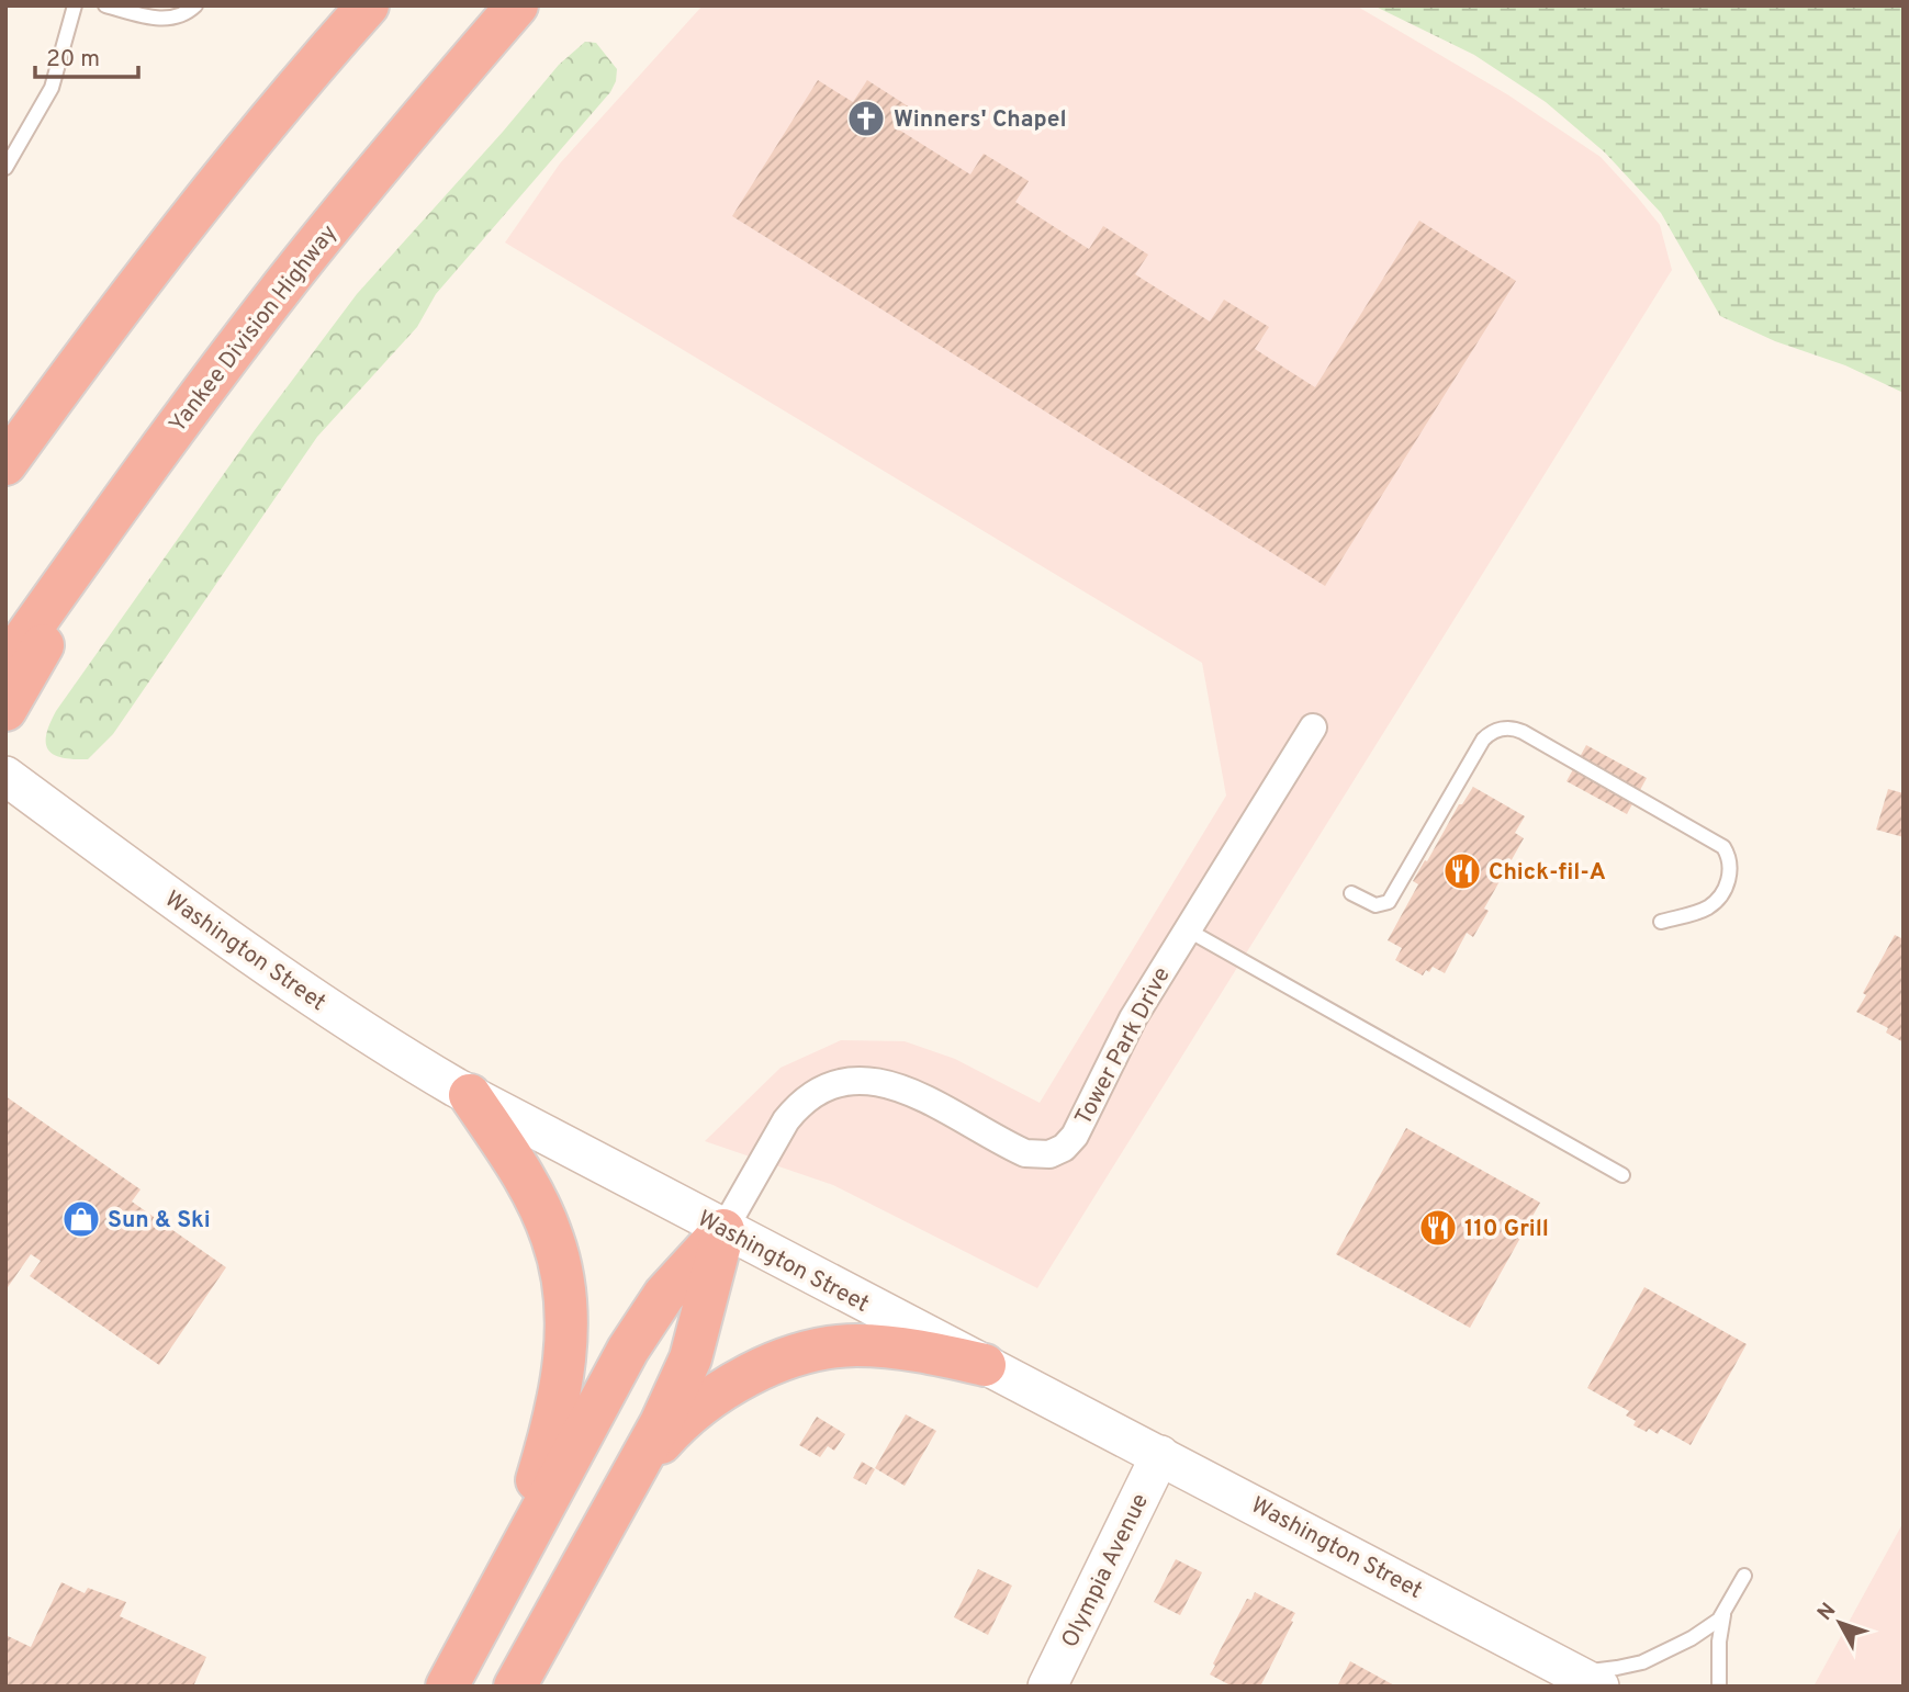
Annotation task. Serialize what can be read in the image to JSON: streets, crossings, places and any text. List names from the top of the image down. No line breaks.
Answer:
{"streets":{"highway":["Yankee Division Highway"],"main road":["Washington Street","Olympia Avenue"],"street":["Tower Park Drive"]},"crossings":[["Washington Street","Tower Park Drive"],["Washington Street","Olympia Avenue"]],"places":{"church":["Winners' Chapel"],"restaurant":["Chick-fil-A","110 Grill"],"shop":["Sun & Ski"]},"scale_bar":"20 m","north":"top left"}
